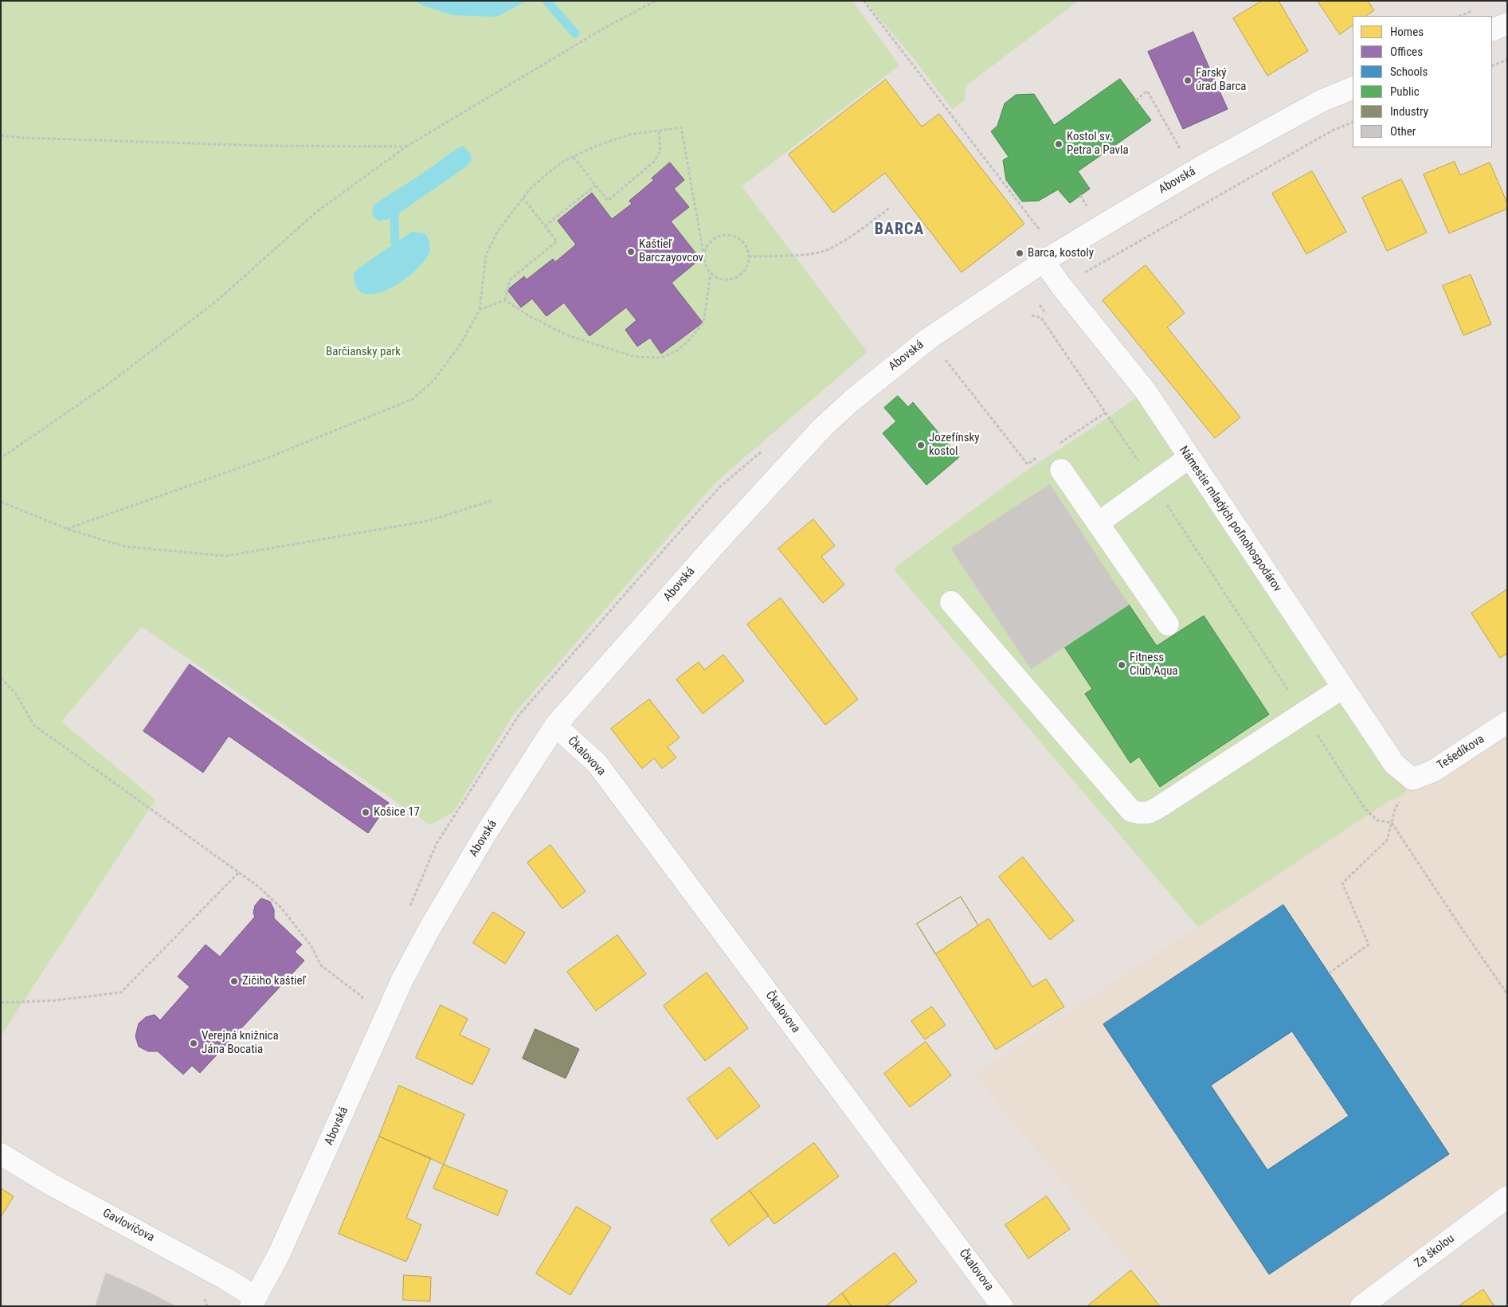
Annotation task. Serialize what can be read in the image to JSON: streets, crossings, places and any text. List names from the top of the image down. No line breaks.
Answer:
{"streets":{"street":["Abovská","Námestie mladých poľnohospodárov","Tešedíkova","Čkalovova","Gavlovičova","Za školou"]},"crossings":[["Abovská","Námestie mladých poľnohospodárov"],["Abovská","Čkalovova"],["Abovská","Gavlovičova"],["Námestie mladých poľnohospodárov","Tešedíkova"]],"districts":["BARCA"],"parks":["Barčiansky park"],"places":["Farský úrad Barca","Kostol sv. Petra a Pavla","Kaštieľ Barczayovcov","Barca, kostoly","Jozefínsky kostol","Fitness Club Aqua","Košice 17","Zičiho kaštieľ","Verejná knižnica Jána Bocatia"],"legend":["Homes","Offices","Schools","Public","Industry","Other"]}
